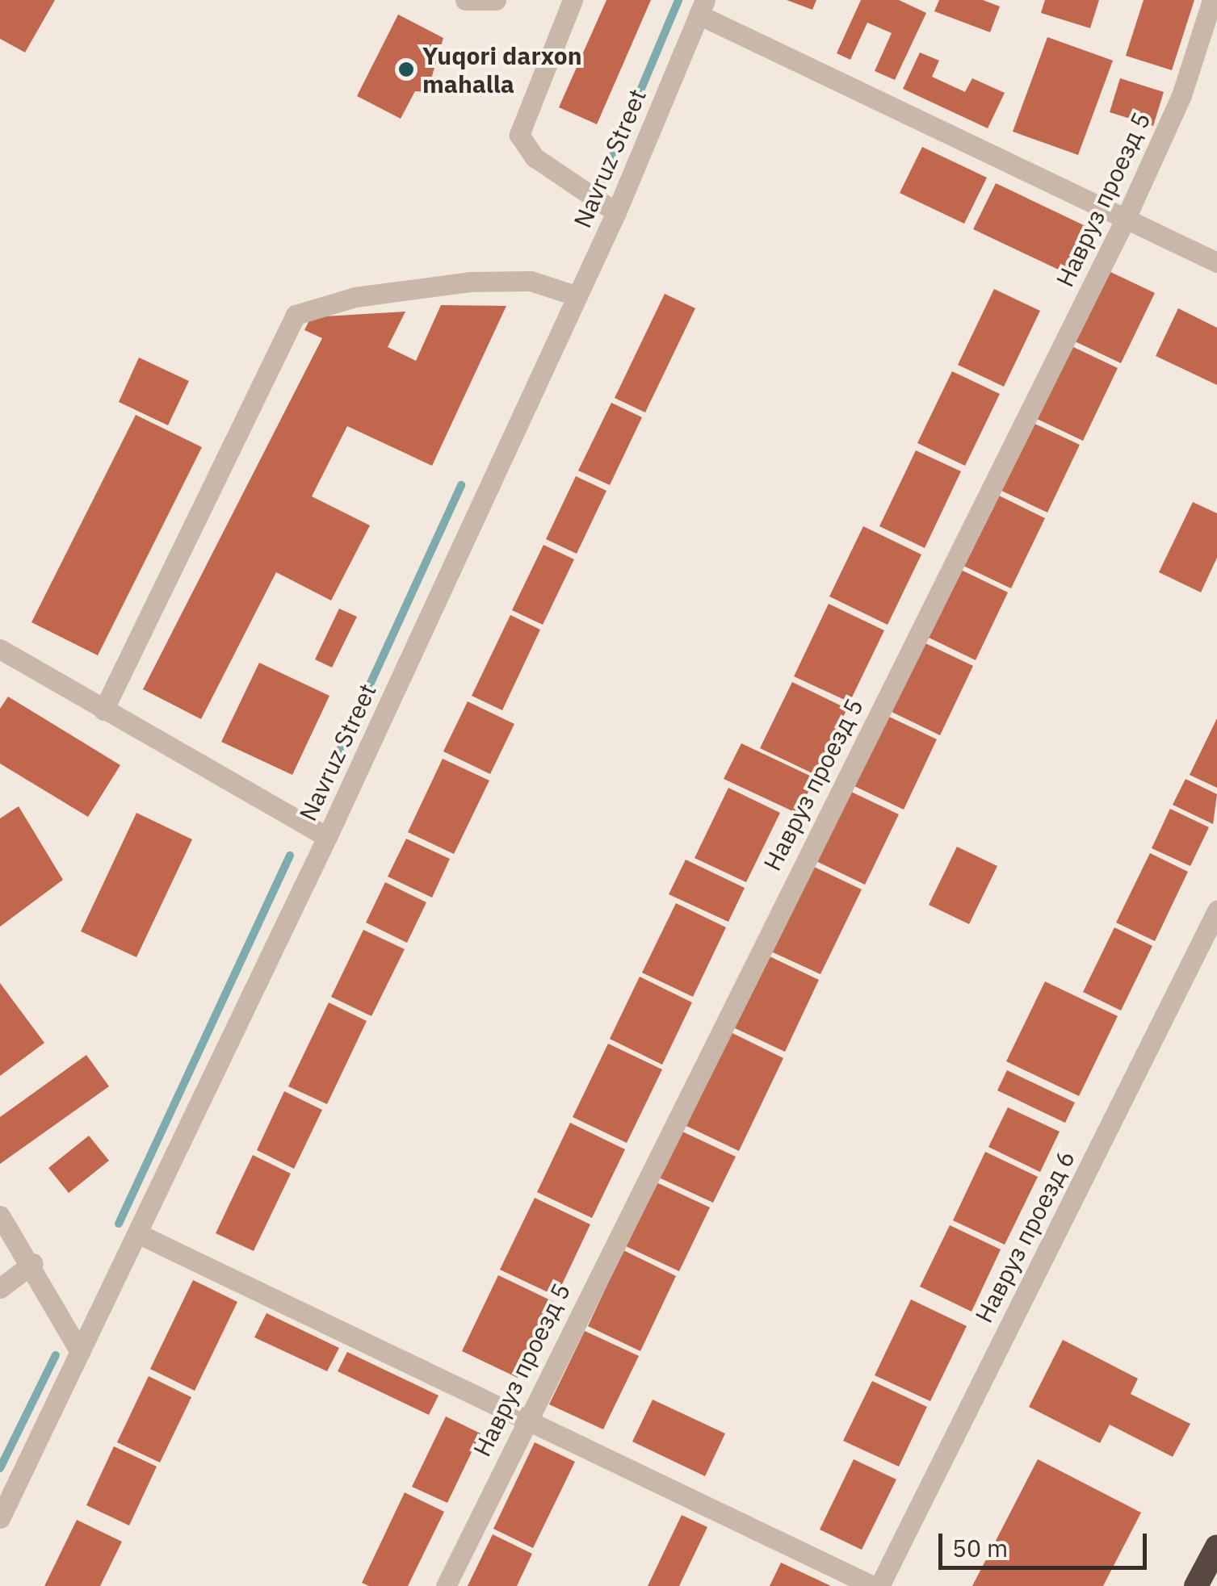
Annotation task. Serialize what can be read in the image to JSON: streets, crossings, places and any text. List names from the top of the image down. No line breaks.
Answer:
{"streets":{"street":["Navruz Street","Навруз проезд 5","Навруз проезд 6"]},"places":["Yuqori darxon mahalla"],"scale_bar":"50 m"}
